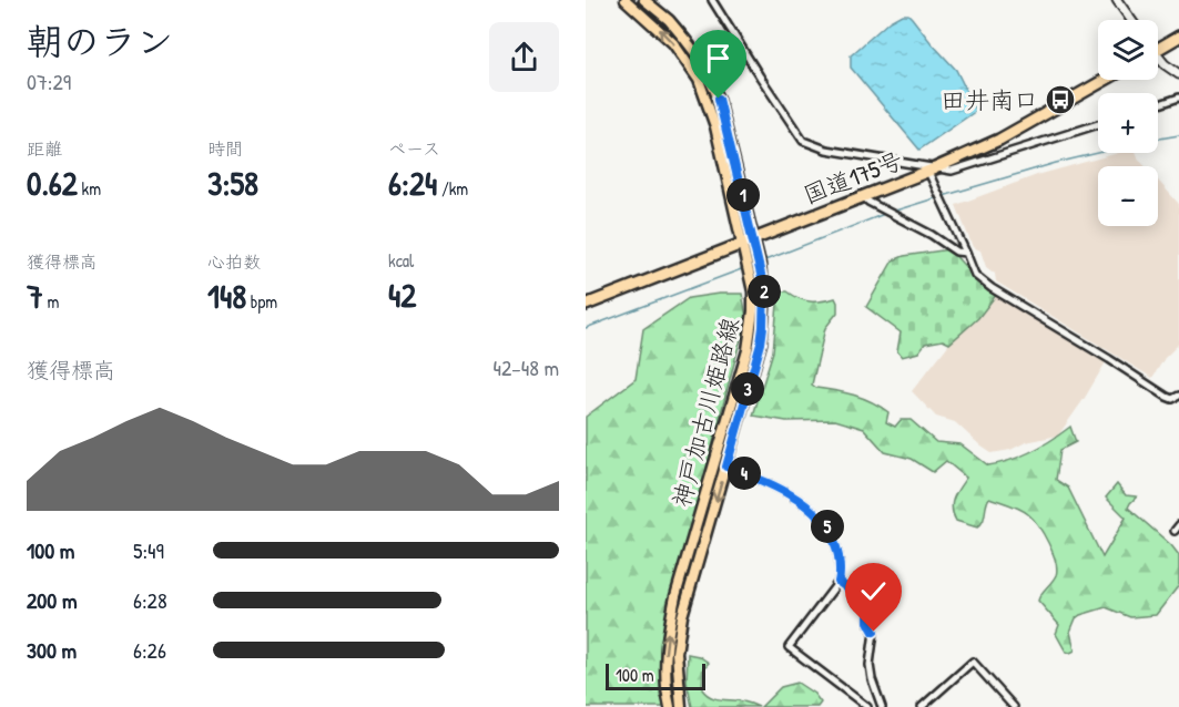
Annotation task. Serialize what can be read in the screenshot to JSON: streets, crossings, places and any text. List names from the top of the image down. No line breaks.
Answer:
{"streets":{"highway":["国道175号"],"main road":["神戸加古川姫路線"]},"crossings":[["国道175号","神戸加古川姫路線"]],"places":{"bus stop":["田井南口"]},"scale_bar":"100 m","page":{"heading":["朝のラン","07:29"],"map_buttons":["+","−"],"stats":[["距離","0.62 km"],["時間","3:58"],["ペース","6:24 /km"],["獲得標高","7 m"],["心拍数","148 bpm"],["kcal","42"]],"pins":["1","2","3","4","5"],"chart":["獲得標高","42–48 m"],"list":[{"name":"100 m","note":"5:49"},{"name":"200 m","note":"6:28"},{"name":"300 m","note":"6:26"}],"scale":"100 m"}}
